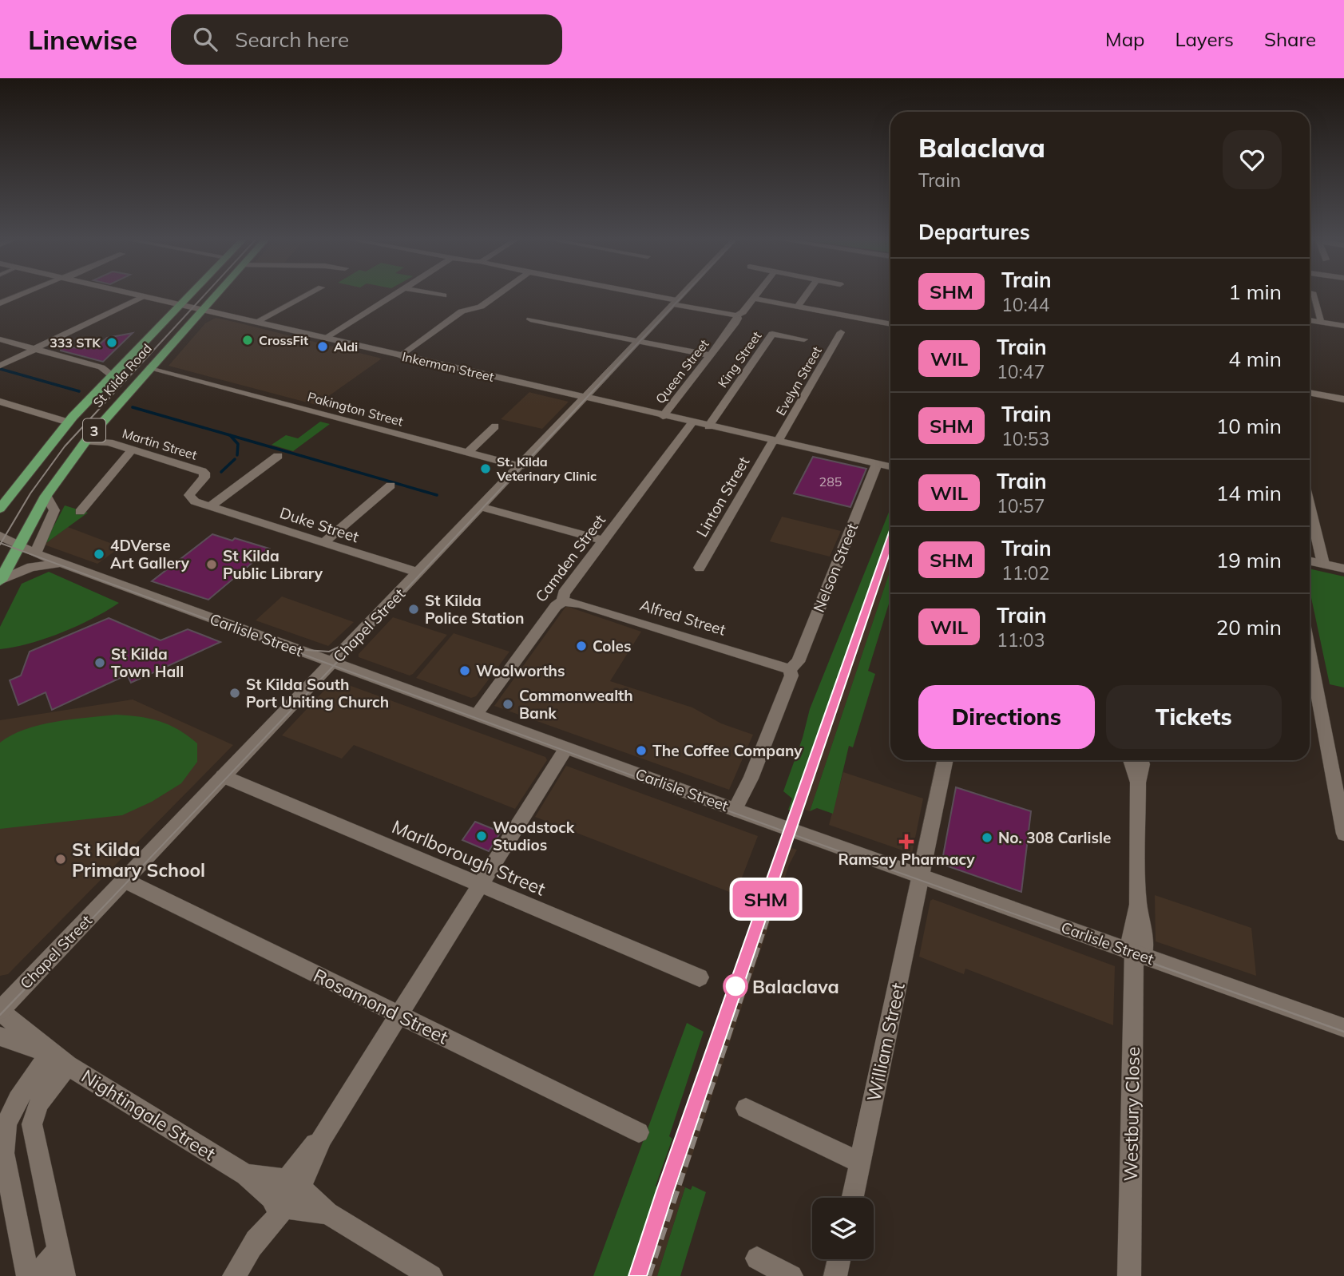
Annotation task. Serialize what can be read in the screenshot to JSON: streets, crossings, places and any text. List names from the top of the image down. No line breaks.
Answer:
{"streets":{"highway":["St Kilda Road","3"],"street":["King Street","Inkerman Street","Queen Street","Evelyn Street","Pakington Street","Martin Street","Linton Street","Duke Street","Camden Street","Nelson Street","Alfred Street","Chapel Street","Carlisle Street","Marlborough Street","Rosamond Street","William Street","Westbury Close","Nightingale Street"]},"crossings":[["King Street","Inkerman Street"],["Inkerman Street","Queen Street"],["Inkerman Street","St Kilda Road"],["Inkerman Street","Evelyn Street"],["Inkerman Street","Linton Street"],["Inkerman Street","Camden Street"],["Inkerman Street","Nelson Street"],["Inkerman Street","Chapel Street"],["St Kilda Road","Pakington Street"],["St Kilda Road","3"],["St Kilda Road","Martin Street"],["St Kilda Road","Carlisle Street"],["Evelyn Street","Linton Street"],["Pakington Street","Chapel Street"],["3","Carlisle Street"],["Martin Street","Duke Street"],["Duke Street","Chapel Street"],["Camden Street","Alfred Street"],["Camden Street","Carlisle Street"],["Nelson Street","Alfred Street"],["Nelson Street","Carlisle Street"],["Chapel Street","Carlisle Street"],["Chapel Street","Marlborough Street"],["Chapel Street","Rosamond Street"],["Chapel Street","Nightingale Street"],["Carlisle Street","William Street"],["Carlisle Street","Westbury Close"]],"places":{"other":["CrossFit","333 STK","Aldi","St. Kilda Veterinary Clinic","4DVerse Art Gallery","St Kilda Public Library","St Kilda Police Station","Coles","St Kilda Town Hall","Woolworths","St Kilda South Port Uniting Church","Commonwealth Bank","The Coffee Company","Woodstock Studios","No. 308 Carlisle","St Kilda Primary School","Balaclava"],"health":["Ramsay Pharmacy"]},"house_numbers":["285"],"page":{"header":"Linewise","search":"Search here","nav":["Map","Layers","Share"],"on_map":"SHM","heading":[["Balaclava","Train"],"Departures"],"list":[{"mark":"SHM","name":"Train","note":"10:44","value":"1 min"},{"mark":"WIL","name":"Train","note":"10:47","value":"4 min"},{"mark":"SHM","name":"Train","note":"10:53","value":"10 min"},{"mark":"WIL","name":"Train","note":"10:57","value":"14 min"},{"mark":"SHM","name":"Train","note":"11:02","value":"19 min"},{"mark":"WIL","name":"Train","note":"11:03","value":"20 min"}],"buttons":["Directions","Tickets"]}}
